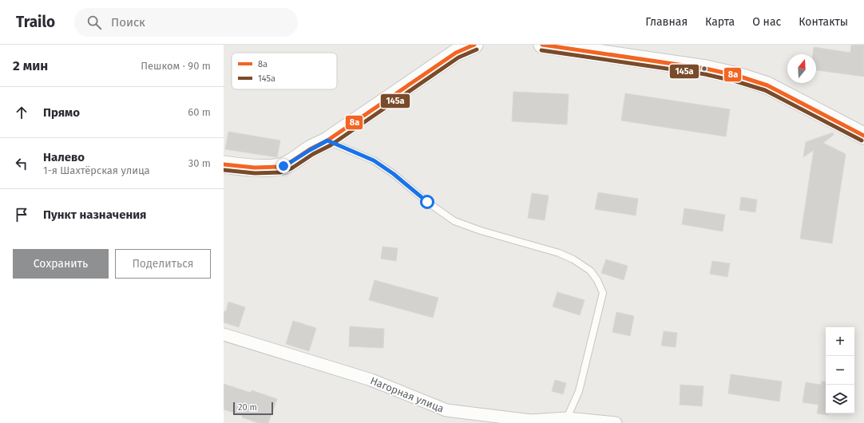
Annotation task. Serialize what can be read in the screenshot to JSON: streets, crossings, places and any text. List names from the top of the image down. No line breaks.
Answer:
{"streets":{"street":["Нагорная улица"]},"lines":["transit line 8а","transit line 145а"],"legend":["8а","145а"],"scale_bar":"20 m","north":"top","page":{"header":"Trailo","search":"Поиск","nav":["Главная","Карта","О нас","Контакты"],"heading":["2 мин","Пешком · 90 m"],"list":[["Прямо","60 m"],["Налево","1-я Шахтёрская улица","30 m"],"Пункт назначения"],"buttons":["Сохранить","Поделиться"],"map_buttons":["+","−"],"scale":"20 m"}}
